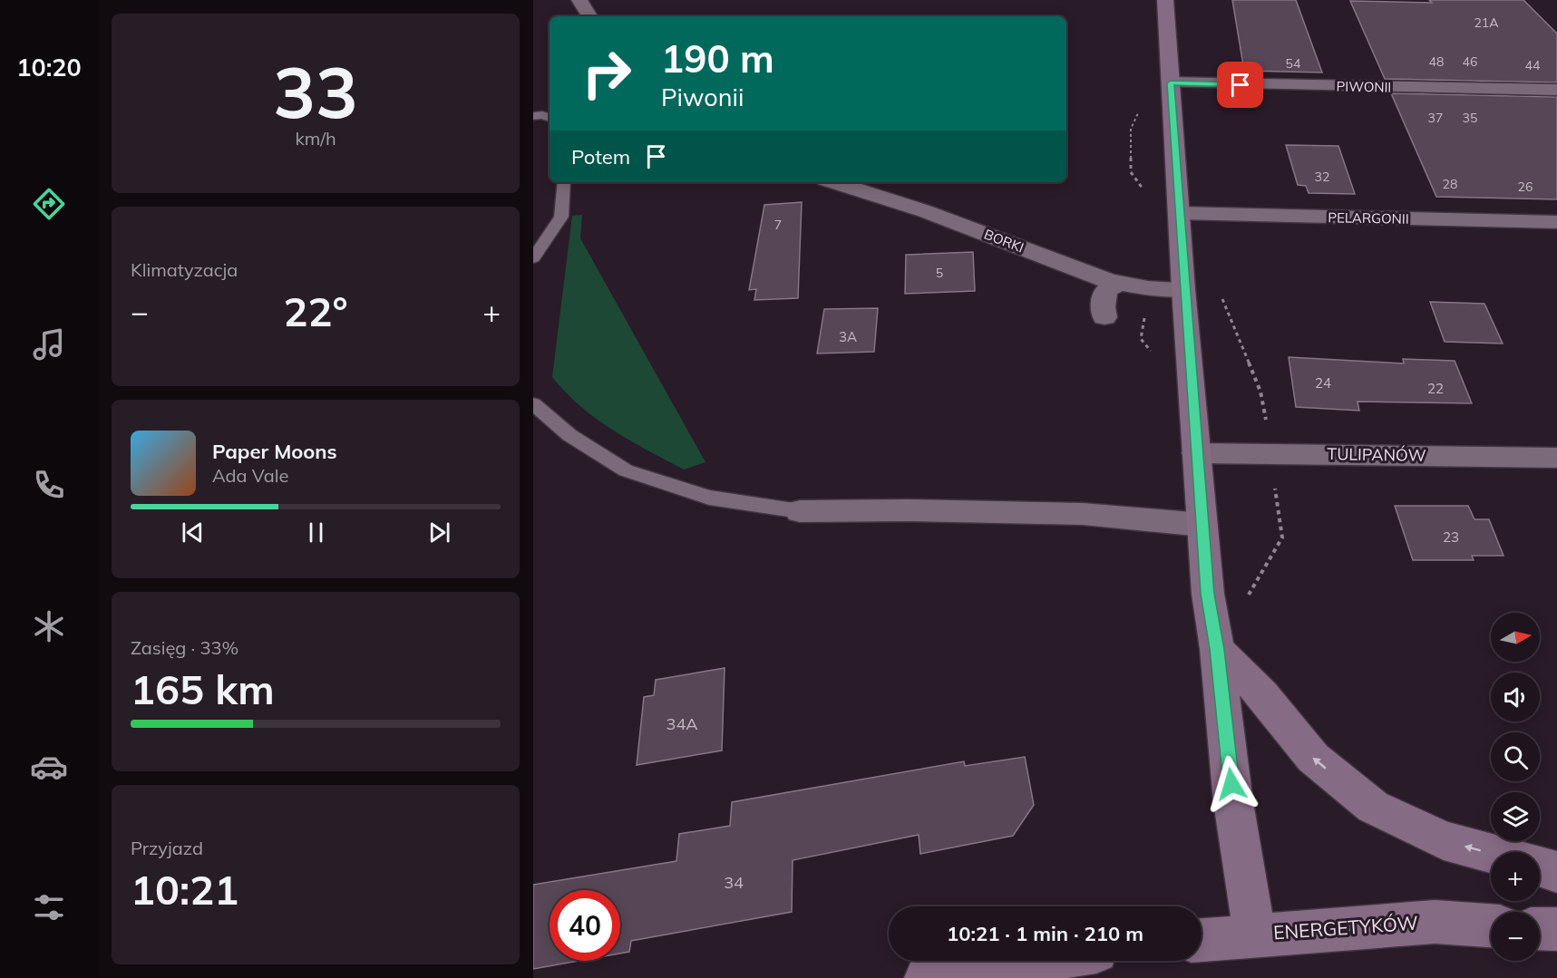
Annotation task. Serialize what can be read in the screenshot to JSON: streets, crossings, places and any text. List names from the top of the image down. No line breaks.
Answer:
{"streets":{"street":["PIWONII","PELARGONII","BORKI","TULIPANÓW","ENERGETYKÓW"]},"house_numbers":["21A","48","46","54","44","37","35","32","28","26","7","5","3A","24","22","23","34A","34"],"north":"right","page":{"tabs":"10:20","tile":[["33","km/h"],"Klimatyzacja",["Zasięg · 33%","165 km"],["Przyjazd","10:21"]],"turn":["190 m","Piwonii"],"then":"Potem","heat":["−","22°","+"],"song":["Paper Moons","Ada Vale"],"map_buttons":["+","−"],"limit":"40","trip":"10:21 · 1 min · 210 m"}}
